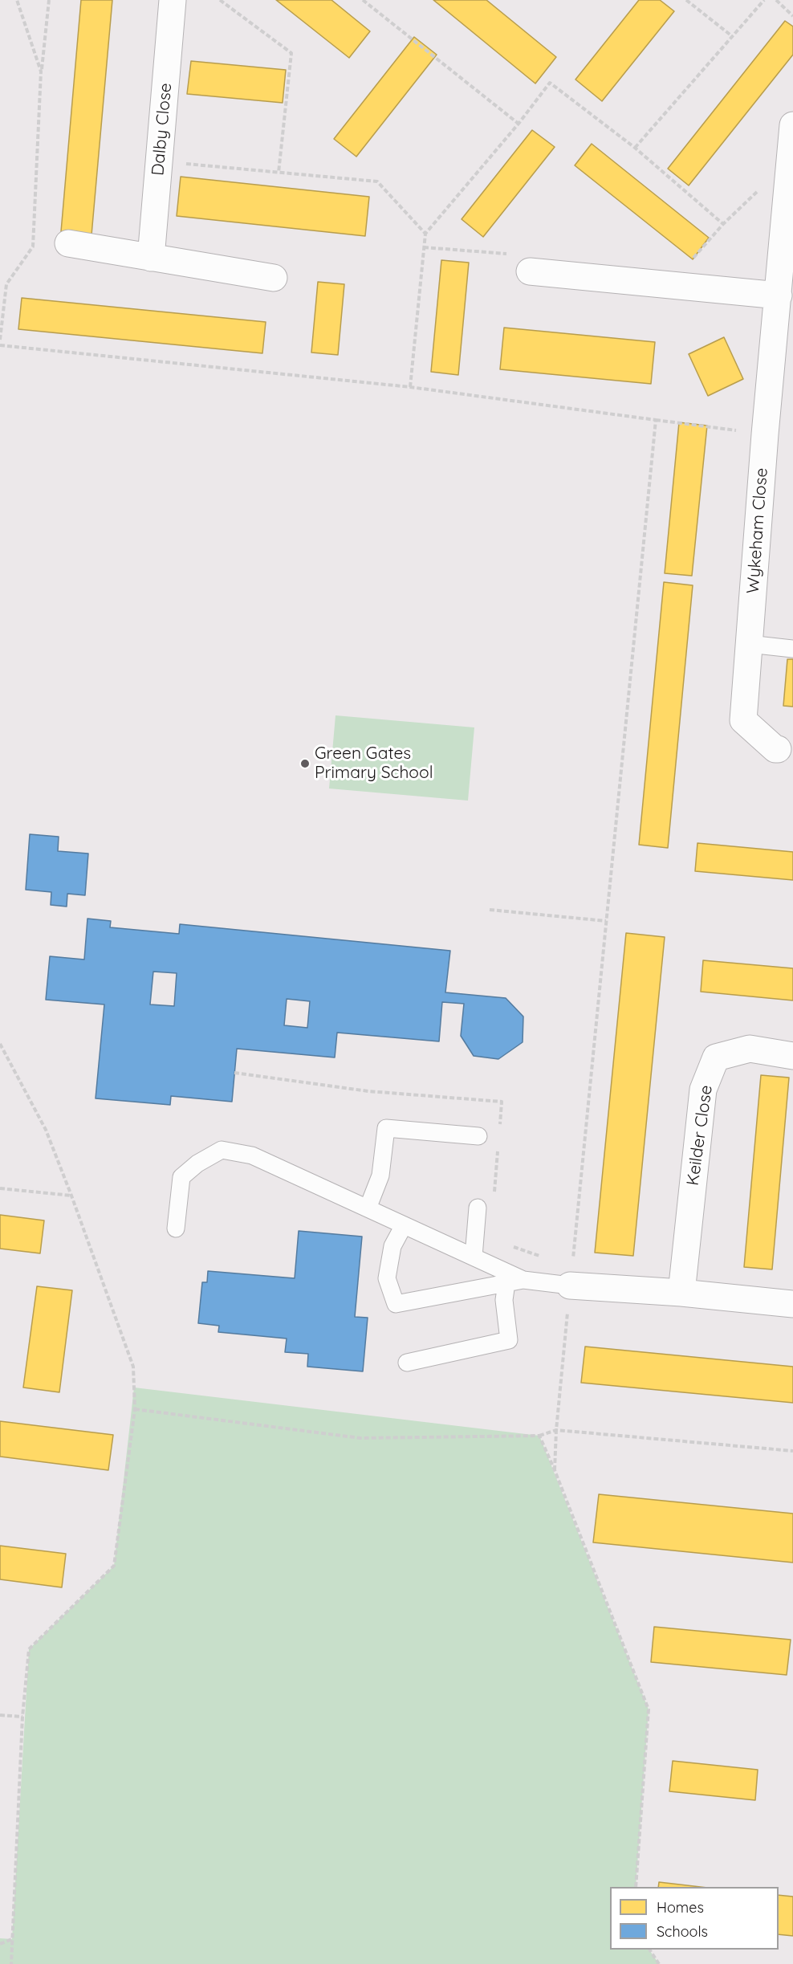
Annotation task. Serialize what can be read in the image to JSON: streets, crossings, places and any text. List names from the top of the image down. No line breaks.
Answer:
{"streets":{"street":["Dalby Close","Wykeham Close","Keilder Close"]},"places":["Green Gates Primary School"],"legend":["Homes","Schools"]}
